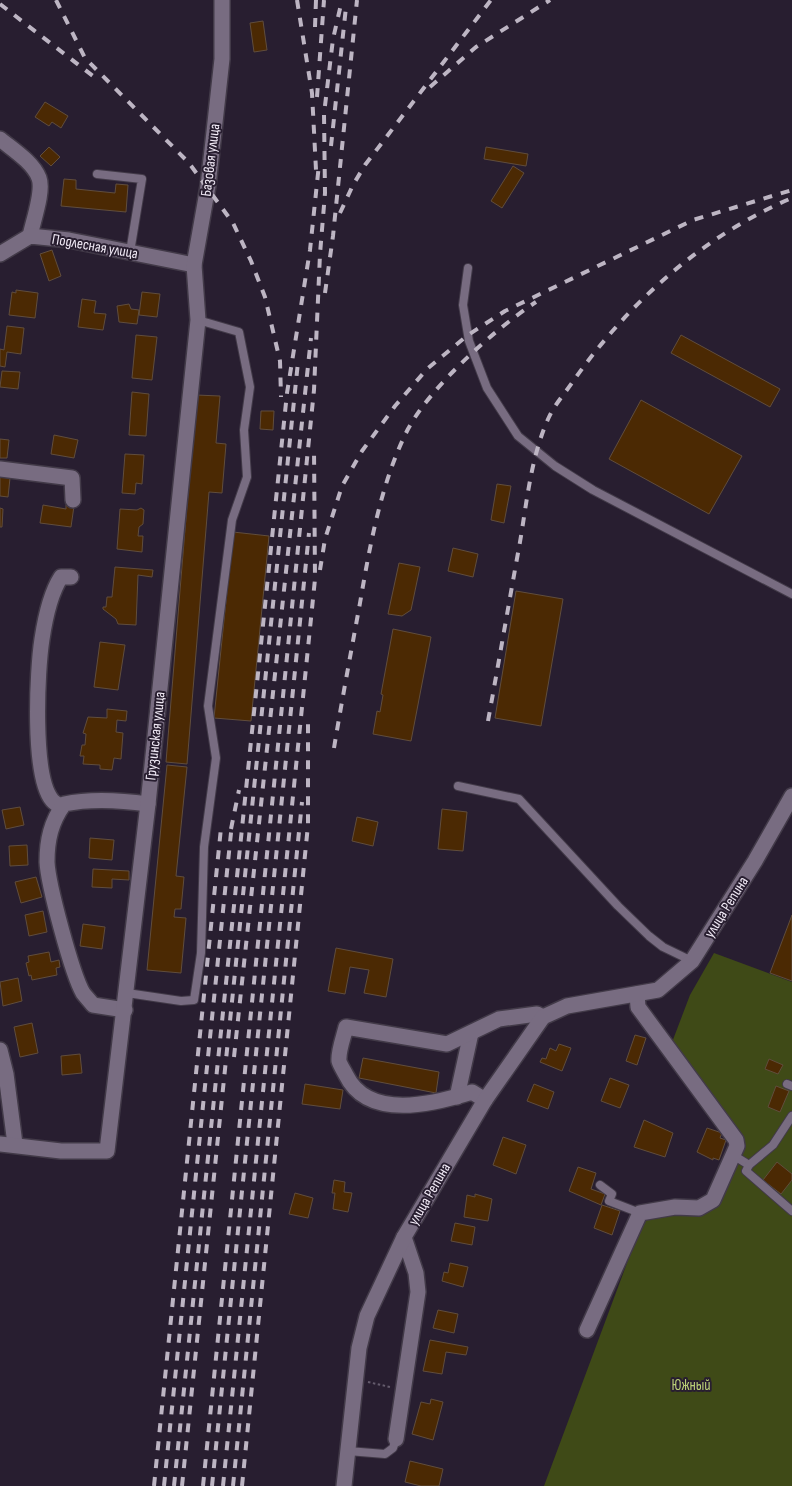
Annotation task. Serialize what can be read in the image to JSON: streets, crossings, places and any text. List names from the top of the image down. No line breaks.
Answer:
{"streets":{"street":["Базовая улица","Подлесная улица","Грузинская улица","улица Репина"]},"crossings":[["Базовая улица","Подлесная улица"],["Базовая улица","Грузинская улица"]],"parks":["Южный"]}
